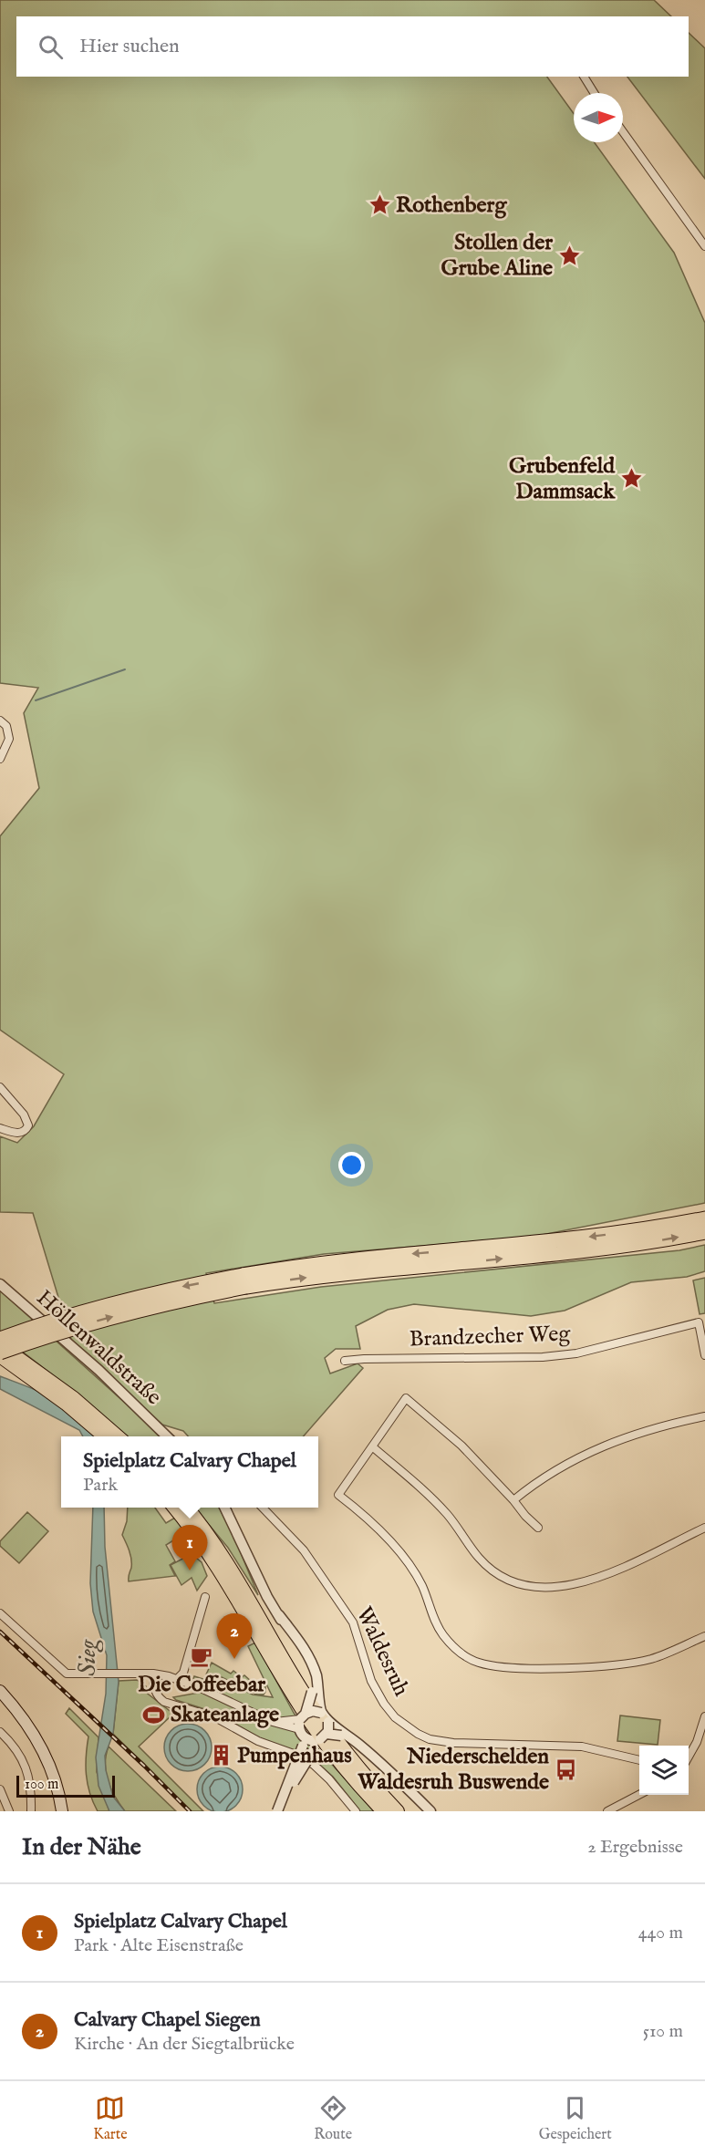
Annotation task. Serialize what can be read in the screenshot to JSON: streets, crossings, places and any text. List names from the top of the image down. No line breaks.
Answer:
{"streets":{"street":["Brandzecher Weg","Höllenwaldstraße","Waldesruh"]},"water":["Sieg"],"places":{"place":["Rothenberg","Stollen der Grube Aline","Grubenfeld Dammsack"],"cafe":["Die Coffeebar"],"sports":["Skateanlage"],"building":["Pumpenhaus"],"bus stop":["Niederschelden Waldesruh Buswende"]},"scale_bar":"100 m","north":"right","page":{"search":"Hier suchen","popup":["Spielplatz Calvary Chapel","Park"],"pins":["1","2"],"scale":"100 m","heading":["In der Nähe","2 Ergebnisse"],"list":[{"mark":"1","name":"Spielplatz Calvary Chapel","note":"Park · Alte Eisenstraße","value":"440 m"},{"mark":"2","name":"Calvary Chapel Siegen","note":"Kirche · An der Siegtalbrücke","value":"510 m"}],"nav":["Karte","Route","Gespeichert"]}}
